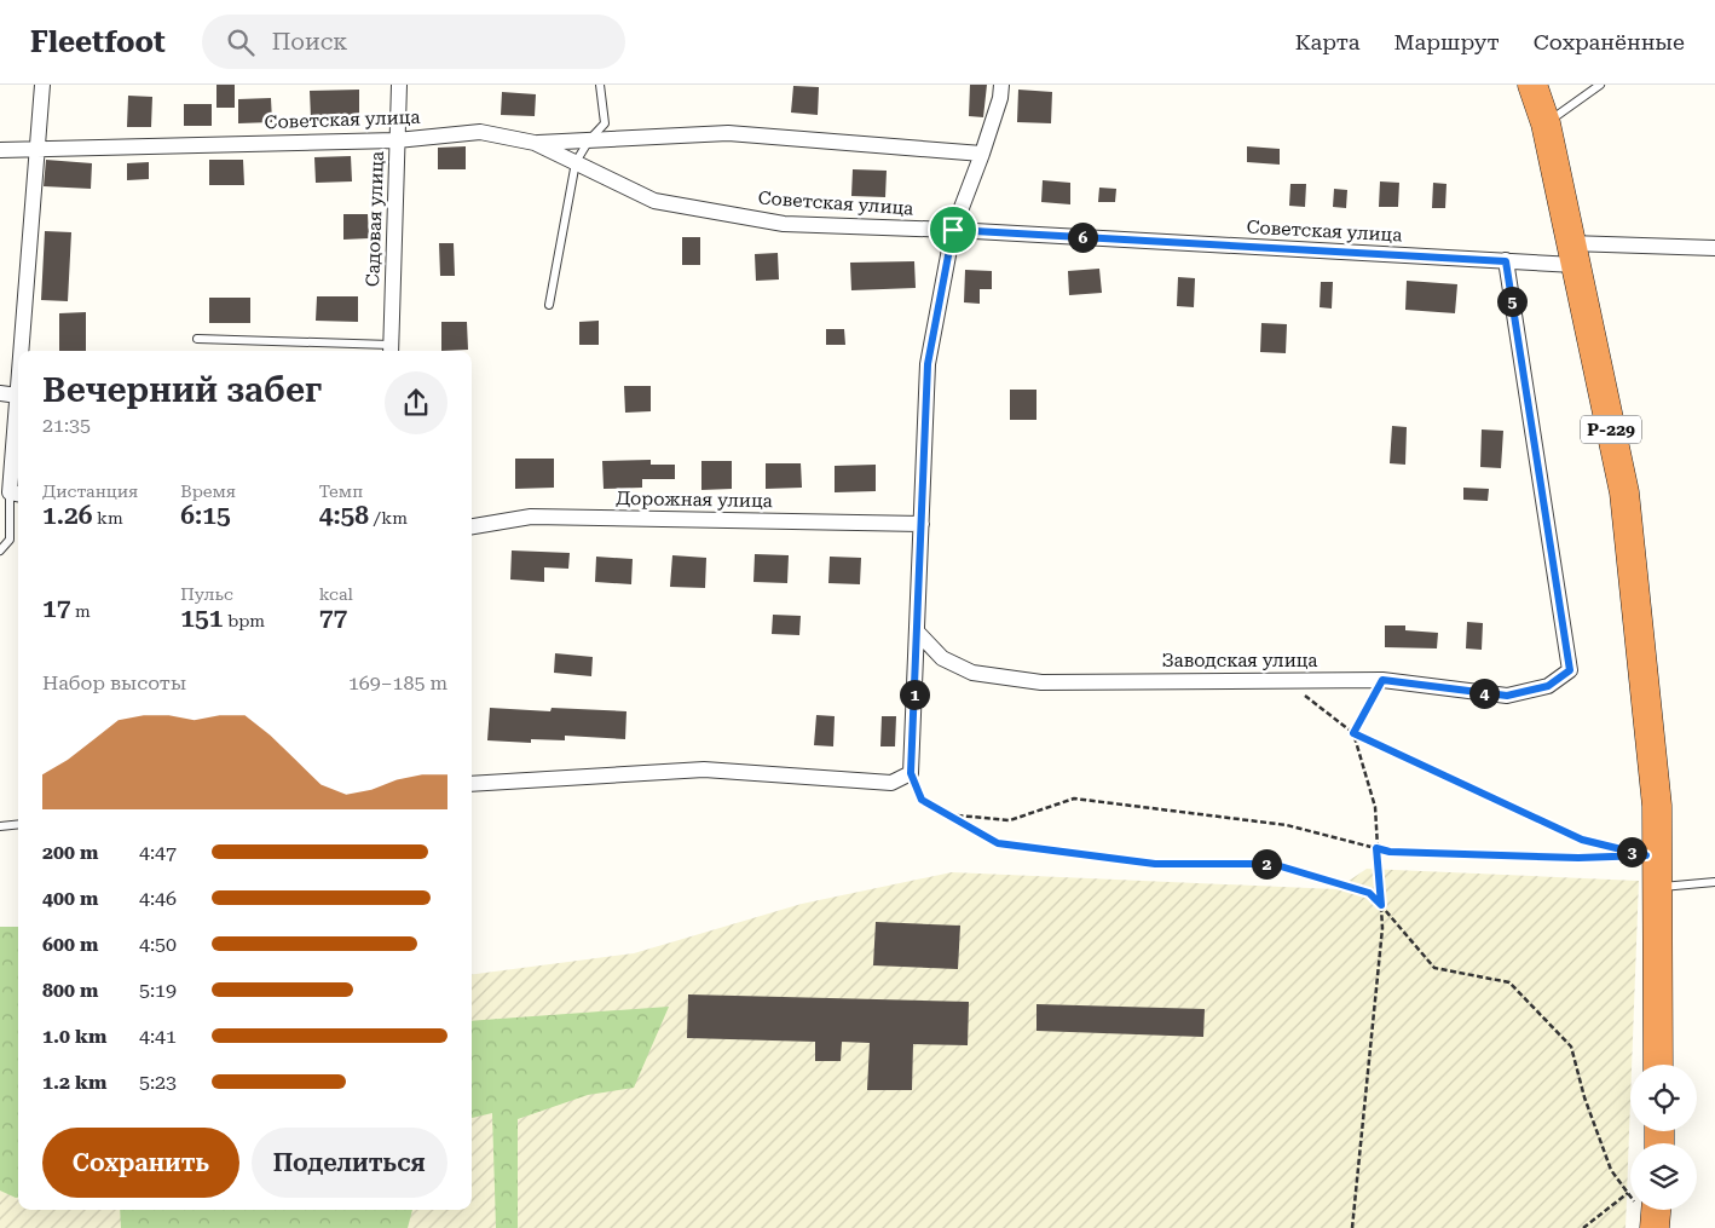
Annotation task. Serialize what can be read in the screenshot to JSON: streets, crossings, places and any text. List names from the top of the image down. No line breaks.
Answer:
{"streets":{"highway":["Р-229"],"street":["Советская улица","Садовая улица","Дорожная улица","Заводская улица"]},"crossings":[["Советская улица","Садовая улица"],["Советская улица","Р-229"],["Советская улица","Заводская улица"]],"page":{"header":"Fleetfoot","search":"Поиск","nav":["Карта","Маршрут","Сохранённые"],"pins":["6","5","4","1","3","2"],"heading":["Вечерний забег","21:35"],"stats":[["Дистанция","1.26 km"],["Время","6:15"],["Темп","4:58 /km"],["17 m"],["Пульс","151 bpm"],["kcal","77"]],"chart":["Набор высоты","169–185 m"],"list":[{"name":"200 m","note":"4:47"},{"name":"400 m","note":"4:46"},{"name":"600 m","note":"4:50"},{"name":"800 m","note":"5:19"},{"name":"1.0 km","note":"4:41"},{"name":"1.2 km","note":"5:23"}],"buttons":["Сохранить","Поделиться"]}}
